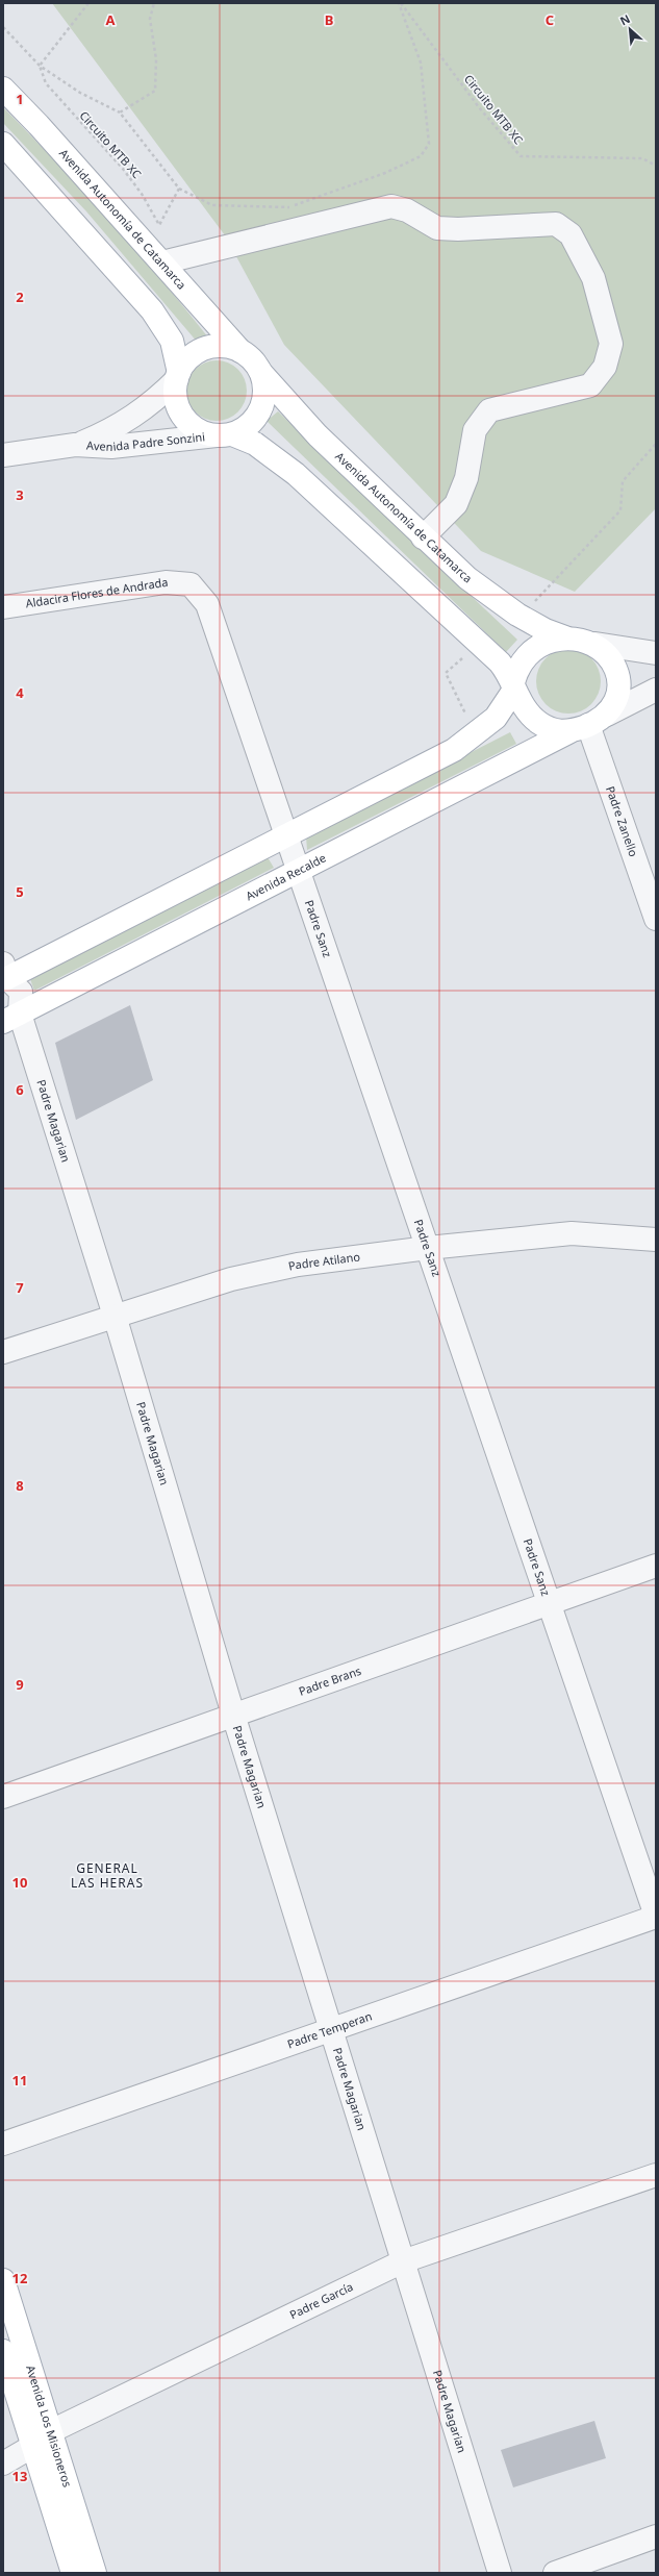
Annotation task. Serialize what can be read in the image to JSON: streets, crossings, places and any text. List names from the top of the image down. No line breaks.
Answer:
{"streets":{"main road":["Avenida Autonomía de Catamarca","Avenida Recalde","Avenida Los Misioneros"],"street":["Avenida Padre Sonzini","Aldacira Flores de Andrada","Padre Zanello","Padre Sanz","Padre Magarian","Padre Atilano","Padre Brans","Padre Temperan","Padre García"],"path":["Circuito MTB XC"]},"crossings":[["Avenida Autonomía de Catamarca","Avenida Padre Sonzini"],["Avenida Autonomía de Catamarca","Padre Zanello"],["Avenida Autonomía de Catamarca","Avenida Recalde"],["Aldacira Flores de Andrada","Padre Sanz"],["Padre Zanello","Avenida Recalde"],["Avenida Recalde","Padre Sanz"],["Avenida Recalde","Padre Magarian"],["Padre Sanz","Padre Atilano"],["Padre Sanz","Padre Brans"],["Padre Sanz","Padre Temperan"],["Padre Magarian","Padre Atilano"],["Padre Magarian","Padre Brans"],["Padre Magarian","Padre Temperan"],["Padre Magarian","Padre García"],["Padre García","Avenida Los Misioneros"]],"districts":["GENERAL LAS HERAS"],"north":"top left","grid":{"columns":["A","B","C"],"rows":["1","2","3","4","5","6","7","8","9","10","11","12","13"]}}
